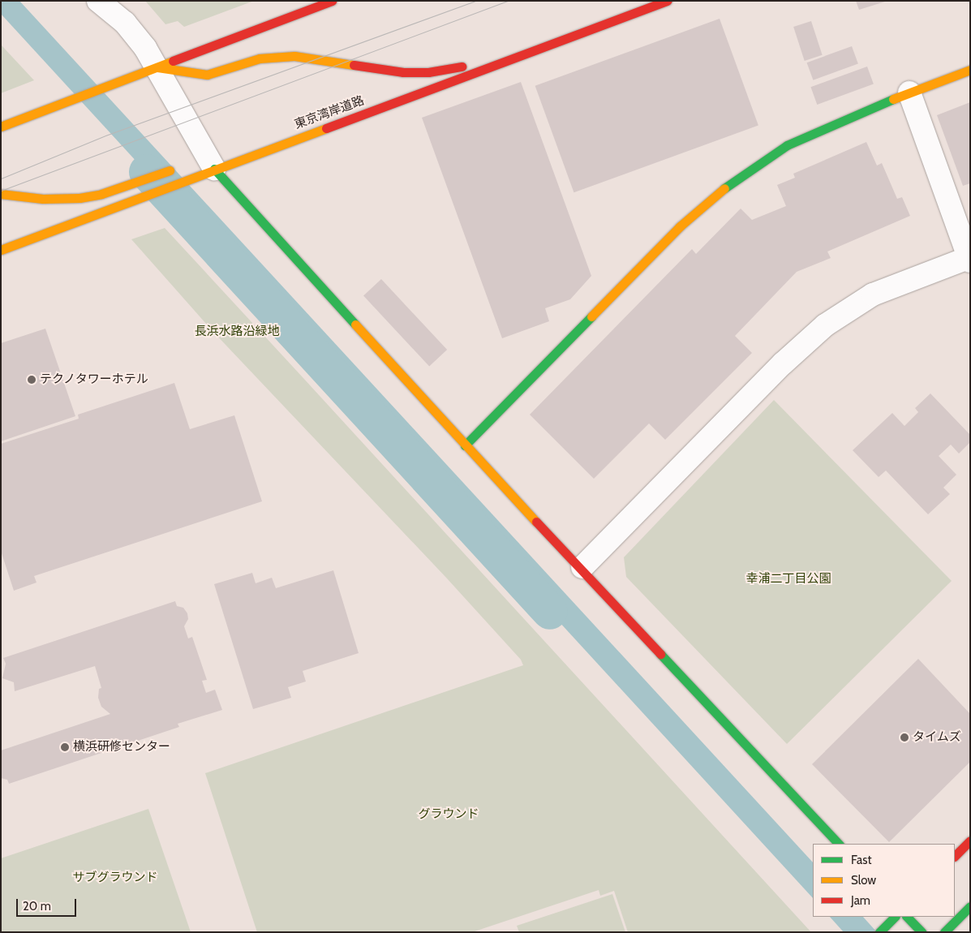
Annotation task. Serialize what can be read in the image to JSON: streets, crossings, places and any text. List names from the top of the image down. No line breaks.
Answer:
{"streets":{"main road":["東京湾岸道路"]},"parks":["長浜水路沿緑地","幸浦二丁目公園","グラウンド","サブグラウンド"],"places":["テクノタワーホテル","タイムズ","横浜研修センター"],"legend":["Fast","Slow","Jam"],"scale_bar":"20 m"}
